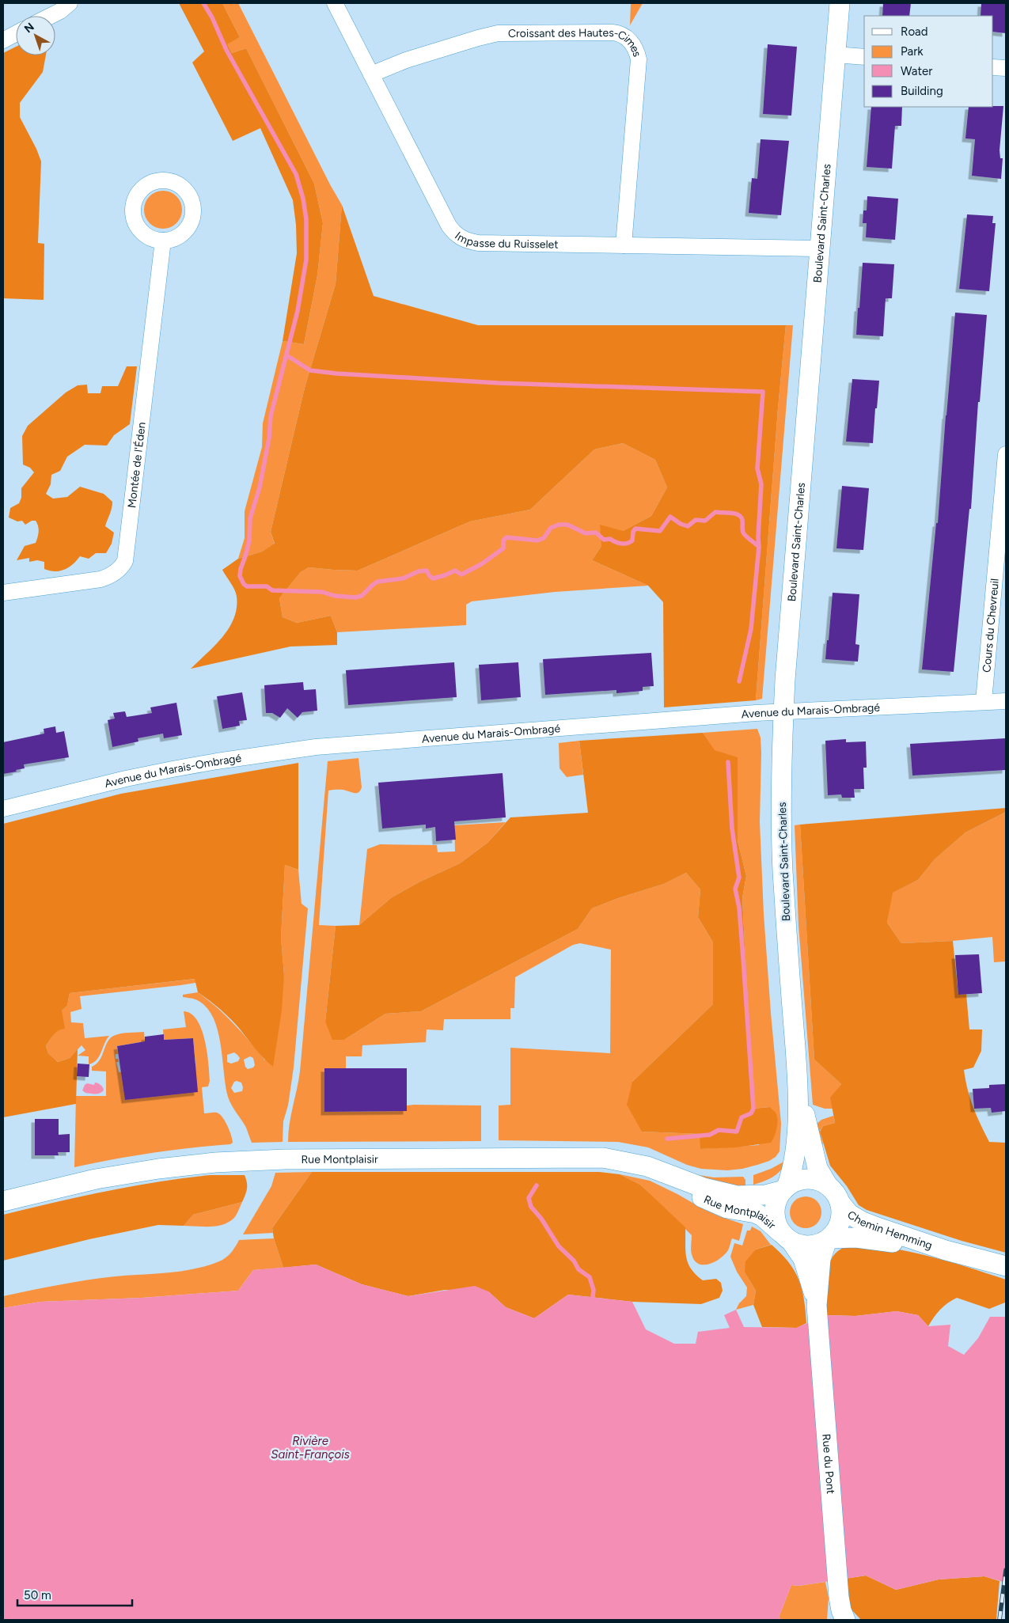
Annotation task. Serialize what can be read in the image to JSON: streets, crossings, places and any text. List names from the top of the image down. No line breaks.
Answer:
{"streets":{"street":["Croissant des Hautes-Cimes","Boulevard Saint-Charles","Impasse du Ruisselet","Montée de l'Éden","Cours du Chevreuil","Avenue du Marais-Ombragé","Rue Montplaisir","Chemin Hemming","Rue du Pont"]},"crossings":[["Croissant des Hautes-Cimes","Impasse du Ruisselet"],["Boulevard Saint-Charles","Impasse du Ruisselet"],["Boulevard Saint-Charles","Avenue du Marais-Ombragé"],["Boulevard Saint-Charles","Rue Montplaisir"],["Boulevard Saint-Charles","Chemin Hemming"],["Cours du Chevreuil","Avenue du Marais-Ombragé"],["Rue Montplaisir","Chemin Hemming"]],"water":["Rivière Saint-François"],"legend":["Road","Park","Water","Building"],"scale_bar":"50 m","north":"top left"}
